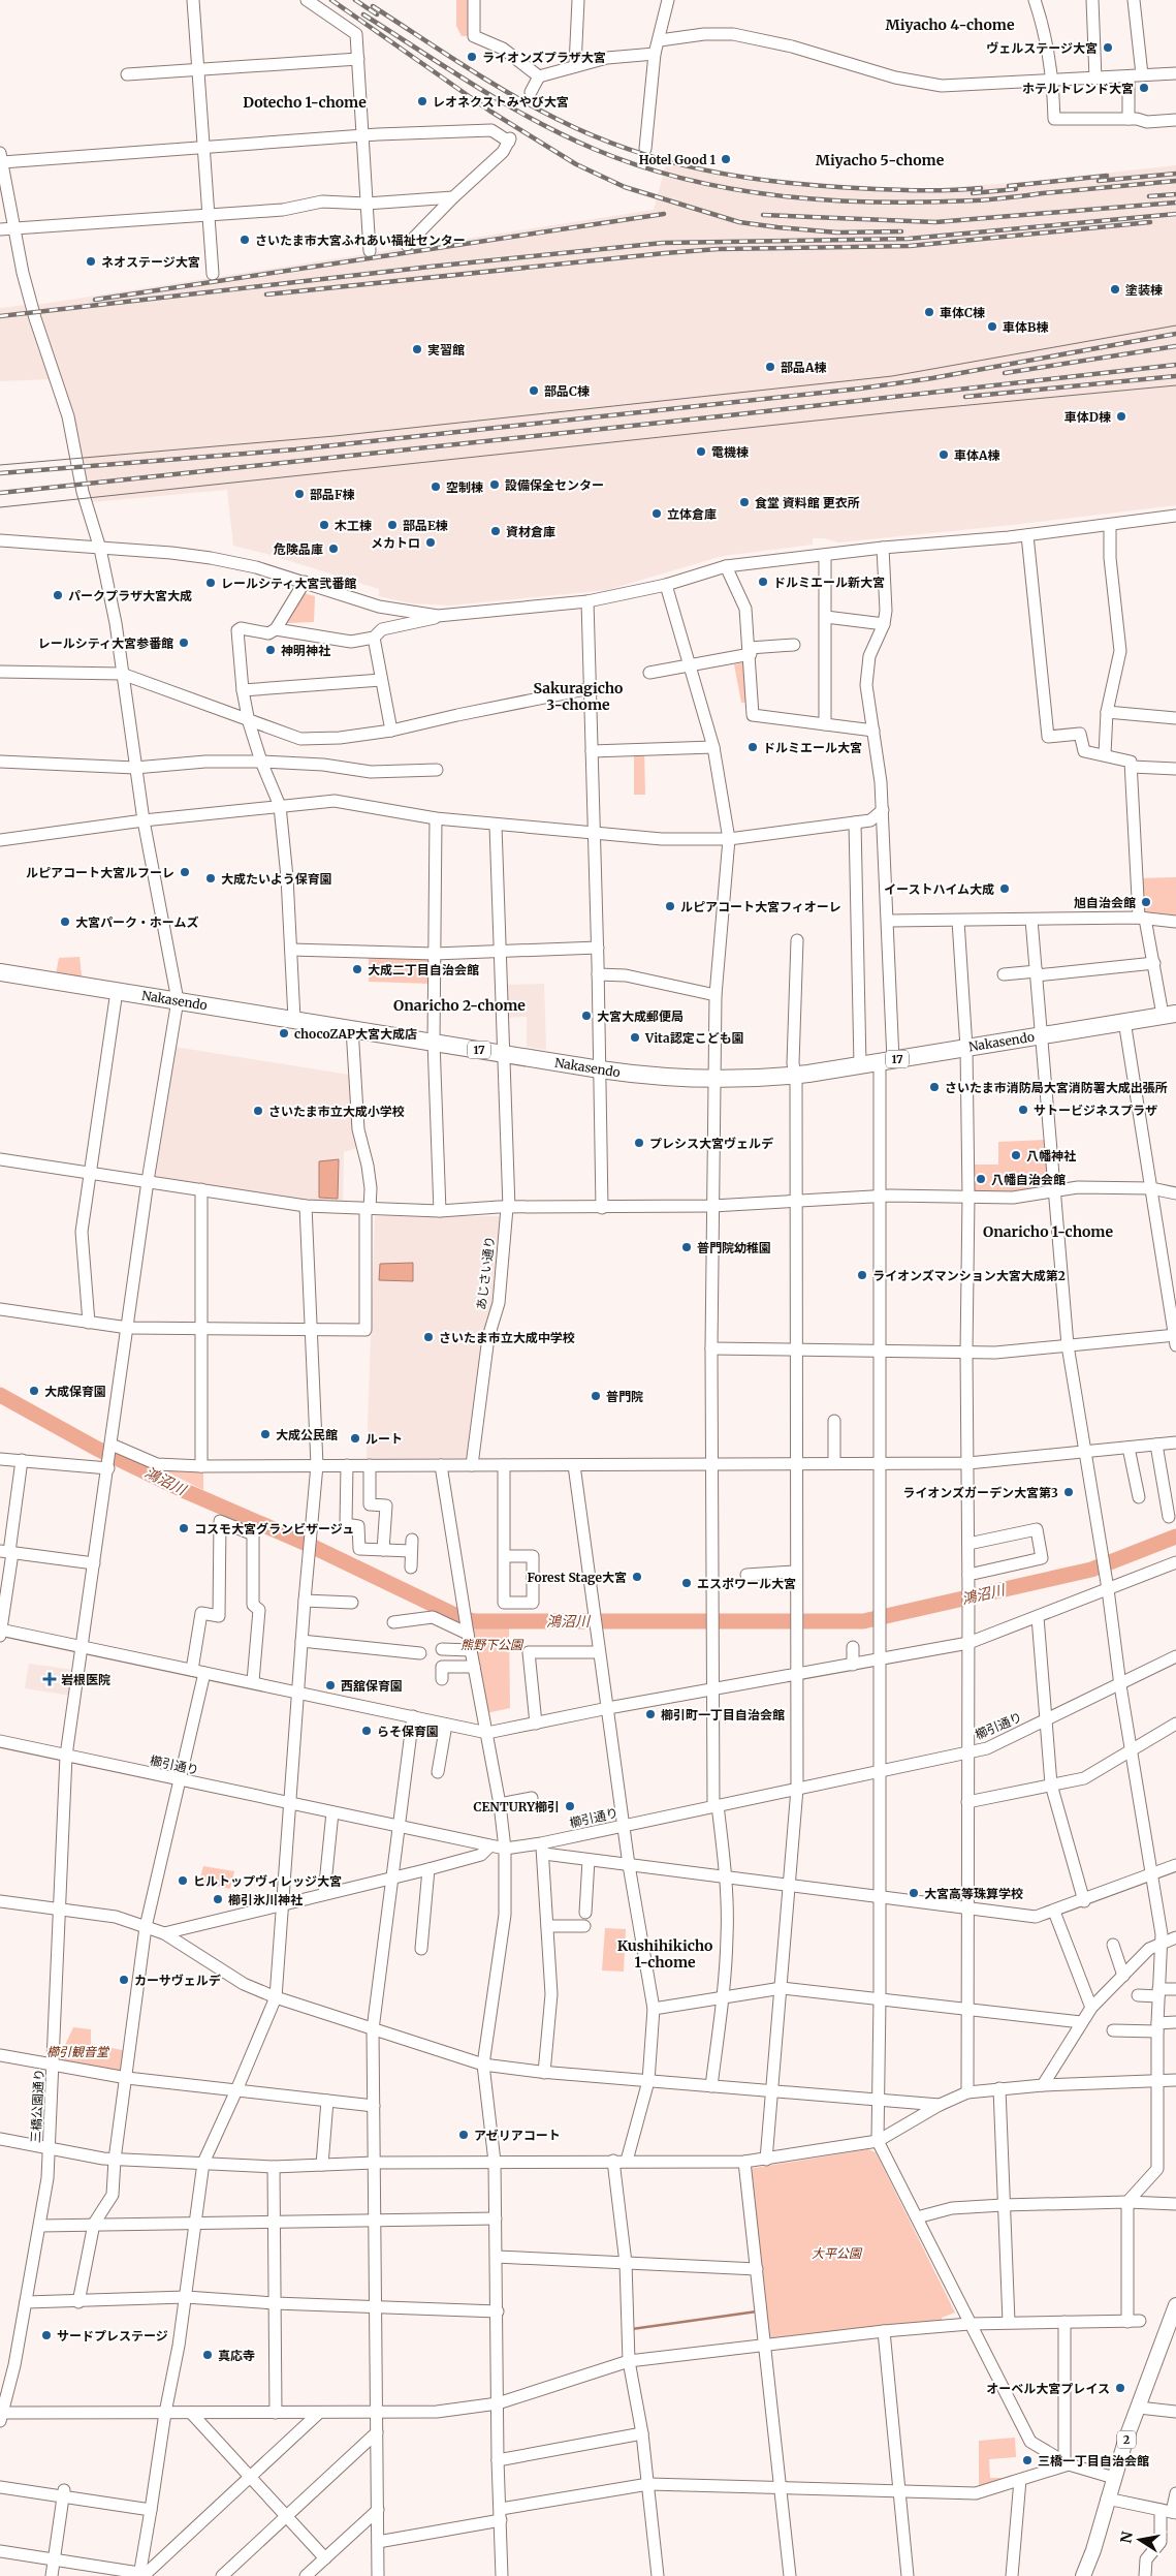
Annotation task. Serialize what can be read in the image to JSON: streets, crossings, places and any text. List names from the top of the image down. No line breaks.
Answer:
{"streets":{"highway":["Nakasendo","17"],"main road":["2"],"street":["あじさい通り","櫛引通り","三橋公園通り"]},"crossings":[["Nakasendo","あじさい通り"],["Nakasendo","三橋公園通り"],["櫛引通り","三橋公園通り"]],"districts":["Miyacho 4-chome","Dotecho 1-chome","Miyacho 5-chome","Sakuragicho 3-chome","Onaricho 2-chome","Onaricho 1-chome","Kushihikicho 1-chome"],"water":["鴻沼川"],"parks":["熊野下公園","櫛引観音堂","大平公園"],"places":{"other":["ヴェルステージ大宮","ライオンズプラザ大宮","ホテルトレンド大宮","レオネクストみやび大宮","Hotel Good 1","さいたま市大宮ふれあい福祉センター","ネオステージ大宮","塗装棟","車体C棟","車体B棟","実習館","部品A棟","部品C棟","車体D棟","電機棟","車体A棟","設備保全センター","空制棟","部品F棟","食堂 資料館 更衣所","立体倉庫","木工棟","部品E棟","資材倉庫","メカトロ","危険品庫","ドルミエール新大宮","レールシティ大宮弐番館","パークプラザ大宮大成","レールシティ大宮参番館","神明神社","ドルミエール大宮","ルピアコート大宮ルフーレ","大成たいよう保育園","イーストハイム大成","旭自治会館","ルピアコート大宮フィオーレ","大宮パーク・ホームズ","大成二丁目自治会館","大宮大成郵便局","chocoZAP大宮大成店","Vita認定こども園","さいたま市消防局大宮消防署大成出張所","サトービジネスプラザ","さいたま市立大成小学校","プレシス大宮ヴェルデ","八幡神社","八幡自治会館","普門院幼稚園","ライオンズマンション大宮大成第2","さいたま市立大成中学校","大成保育園","普門院","大成公民館","ルート","ライオンズガーデン大宮第3","コスモ大宮グランビザージュ","Forest Stage大宮","エスポワール大宮","西舘保育園","櫛引町一丁目自治会館","らそ保育園","CENTURY櫛引","ヒルトップヴィレッジ大宮","大宮高等珠算学校","櫛引氷川神社","カーサヴェルデ","アゼリアコート","サードプレステージ","真応寺","オーベル大宮プレイス","三橋一丁目自治会館"],"health":["岩根医院"]},"north":"left"}
